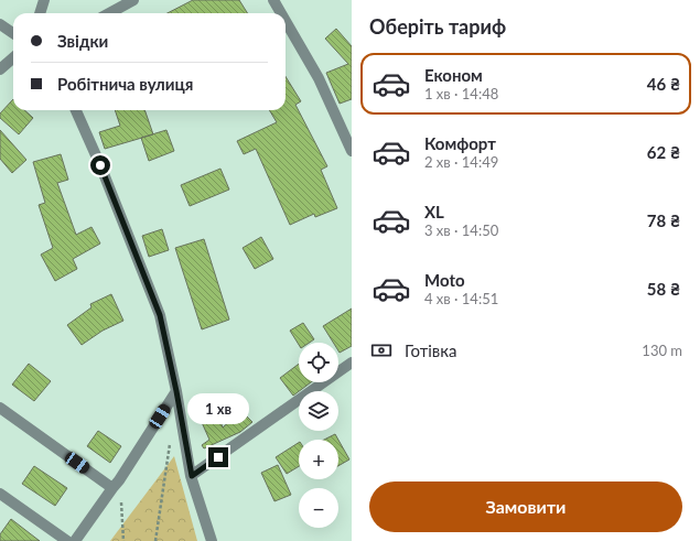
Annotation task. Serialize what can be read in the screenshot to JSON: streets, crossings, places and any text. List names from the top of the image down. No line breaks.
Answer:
{"page":{"heading":"Оберіть тариф","banner":["Звідки","Робітнича вулиця"],"list":[{"name":"Економ","note":"1 хв · 14:48","value":"46 ₴"},{"name":"Комфорт","note":"2 хв · 14:49","value":"62 ₴"},{"name":"XL","note":"3 хв · 14:50","value":"78 ₴"},{"name":"Moto","note":"4 хв · 14:51","value":"58 ₴"}],"pay":["Готівка","130 m"],"map_buttons":["+","−"],"bubble":"1 хв","buttons":"Замовити"}}
